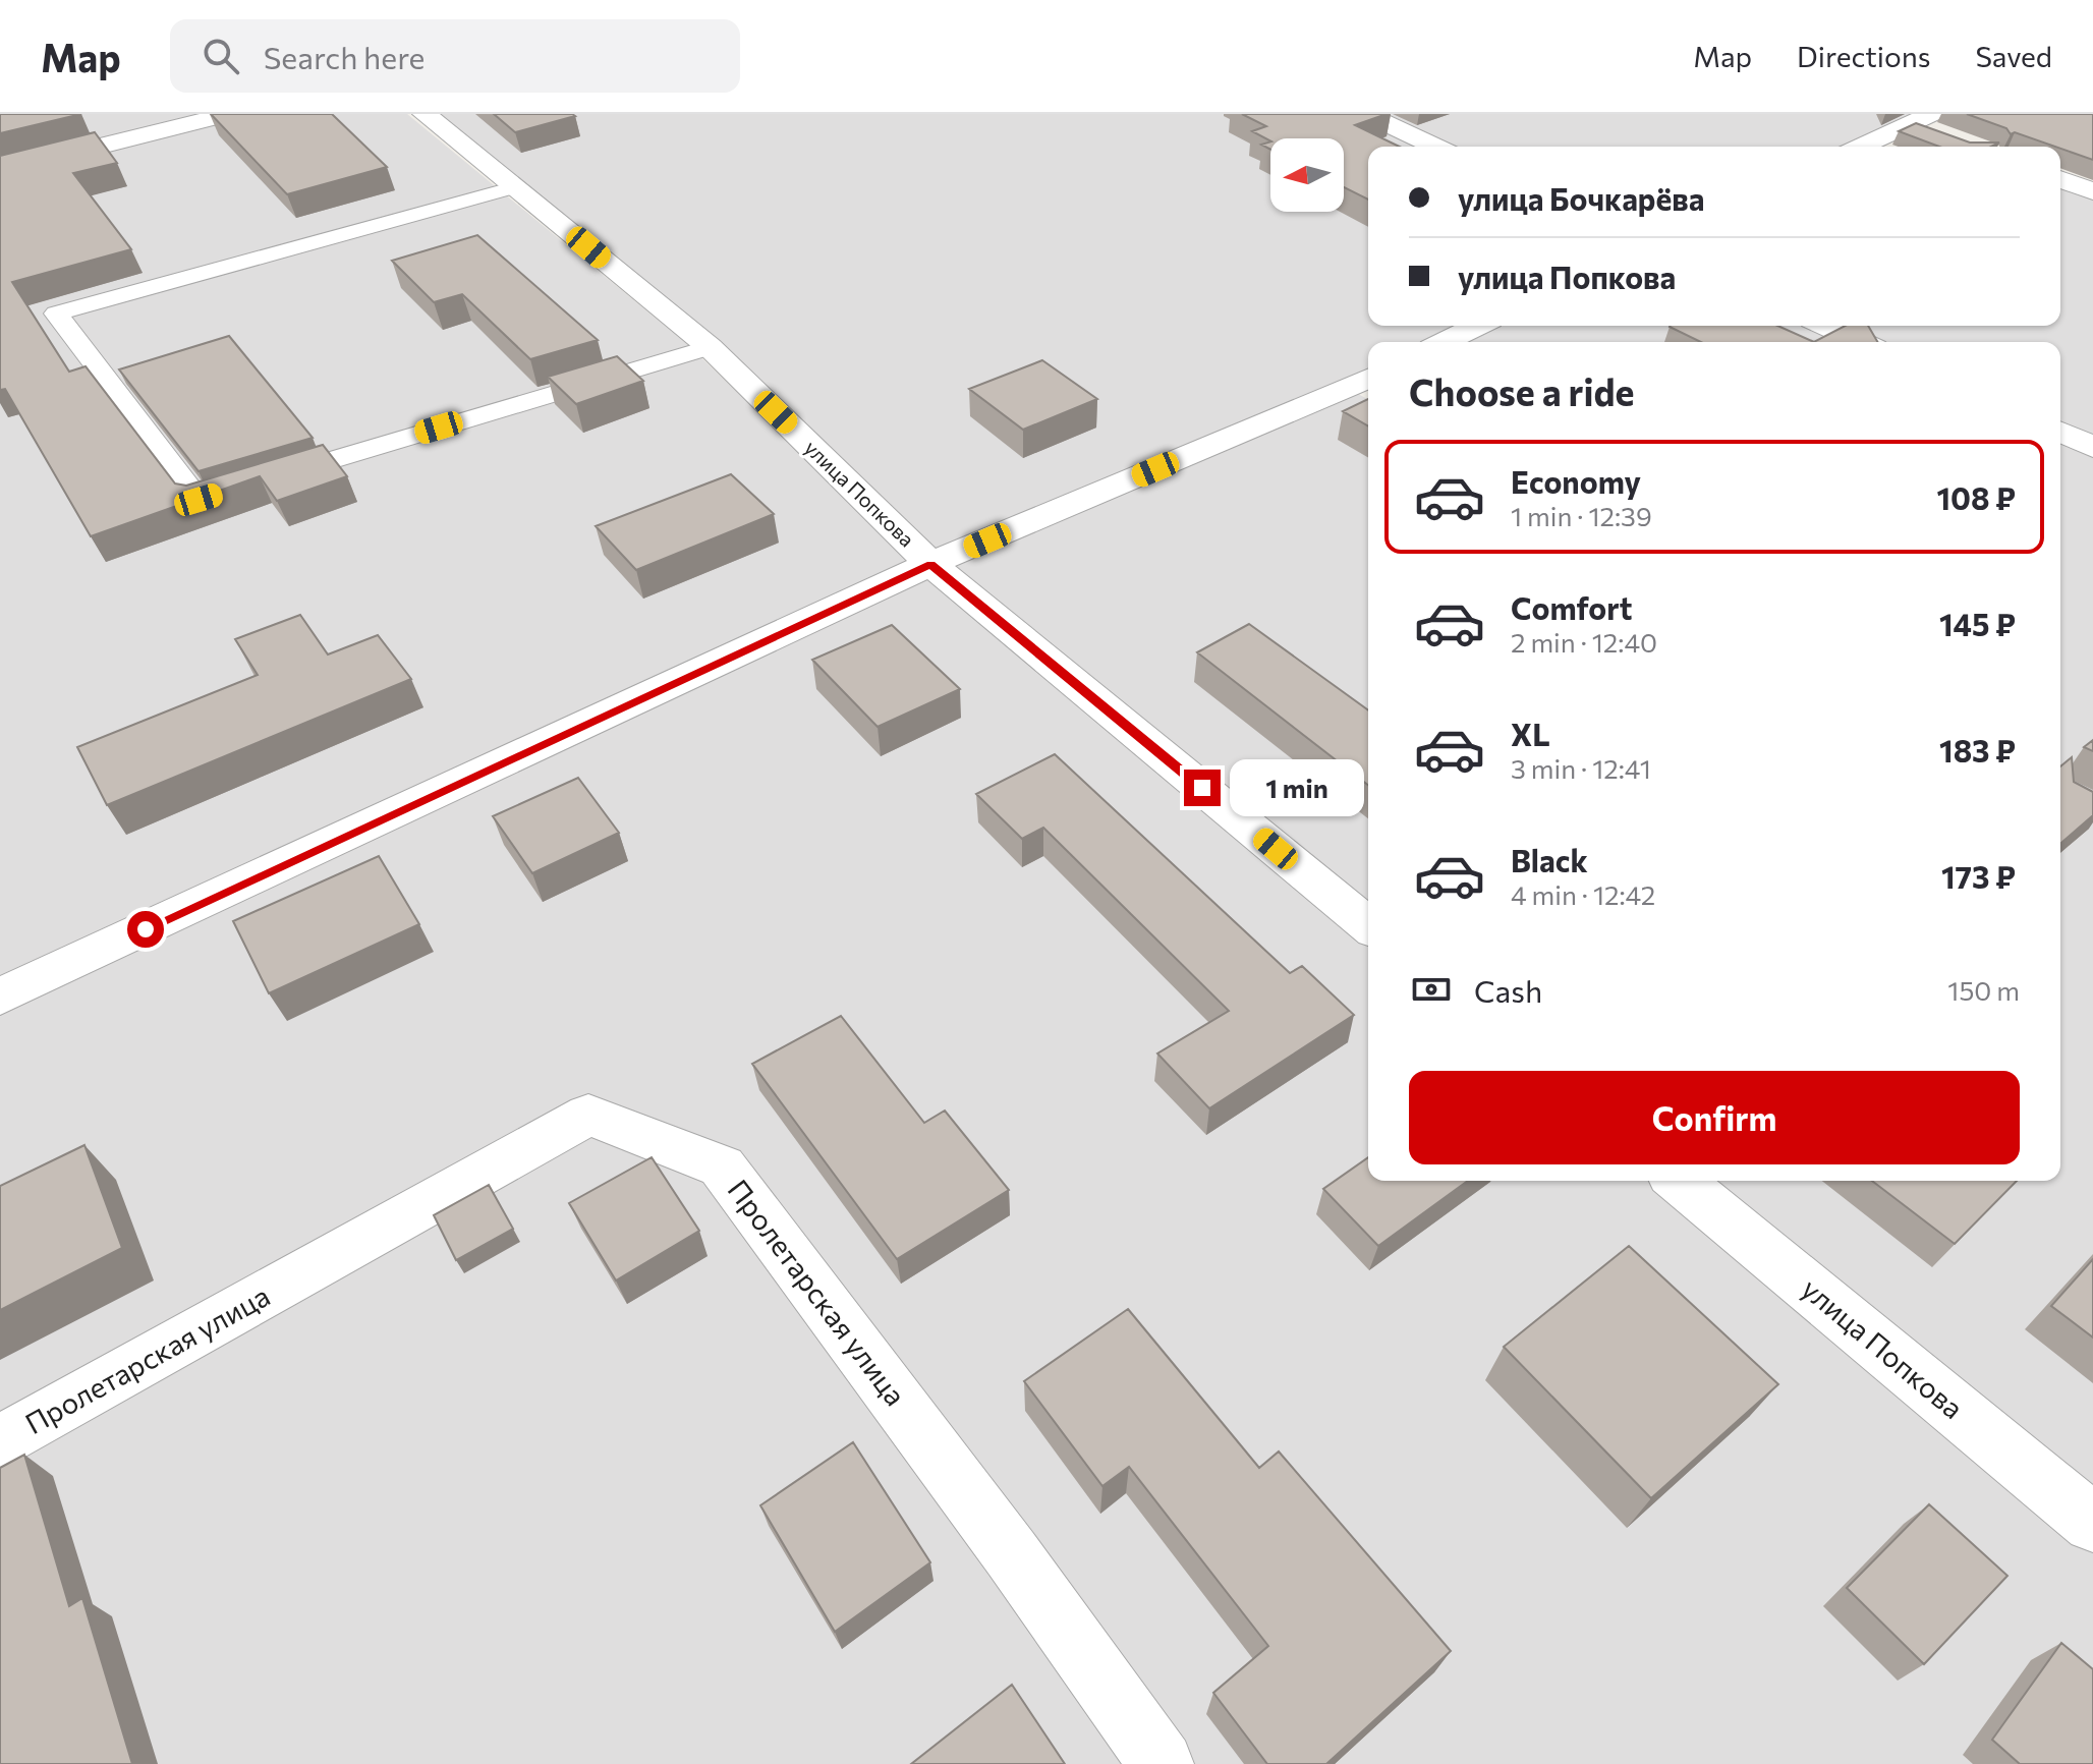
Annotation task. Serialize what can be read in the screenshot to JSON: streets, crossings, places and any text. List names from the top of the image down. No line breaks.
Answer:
{"streets":{"street":["улица Попкова","Пролетарская улица"]},"north":"left","page":{"header":"Map","search":"Search here","nav":["Map","Directions","Saved"],"banner":["улица Бочкарёва","улица Попкова"],"heading":"Choose a ride","list":[{"name":"Economy","note":"1 min · 12:39","value":"108 ₽"},{"name":"Comfort","note":"2 min · 12:40","value":"145 ₽"},{"name":"XL","note":"3 min · 12:41","value":"183 ₽"},{"name":"Black","note":"4 min · 12:42","value":"173 ₽"}],"bubble":"1 min","pay":["Cash","150 m"],"buttons":"Confirm"}}
